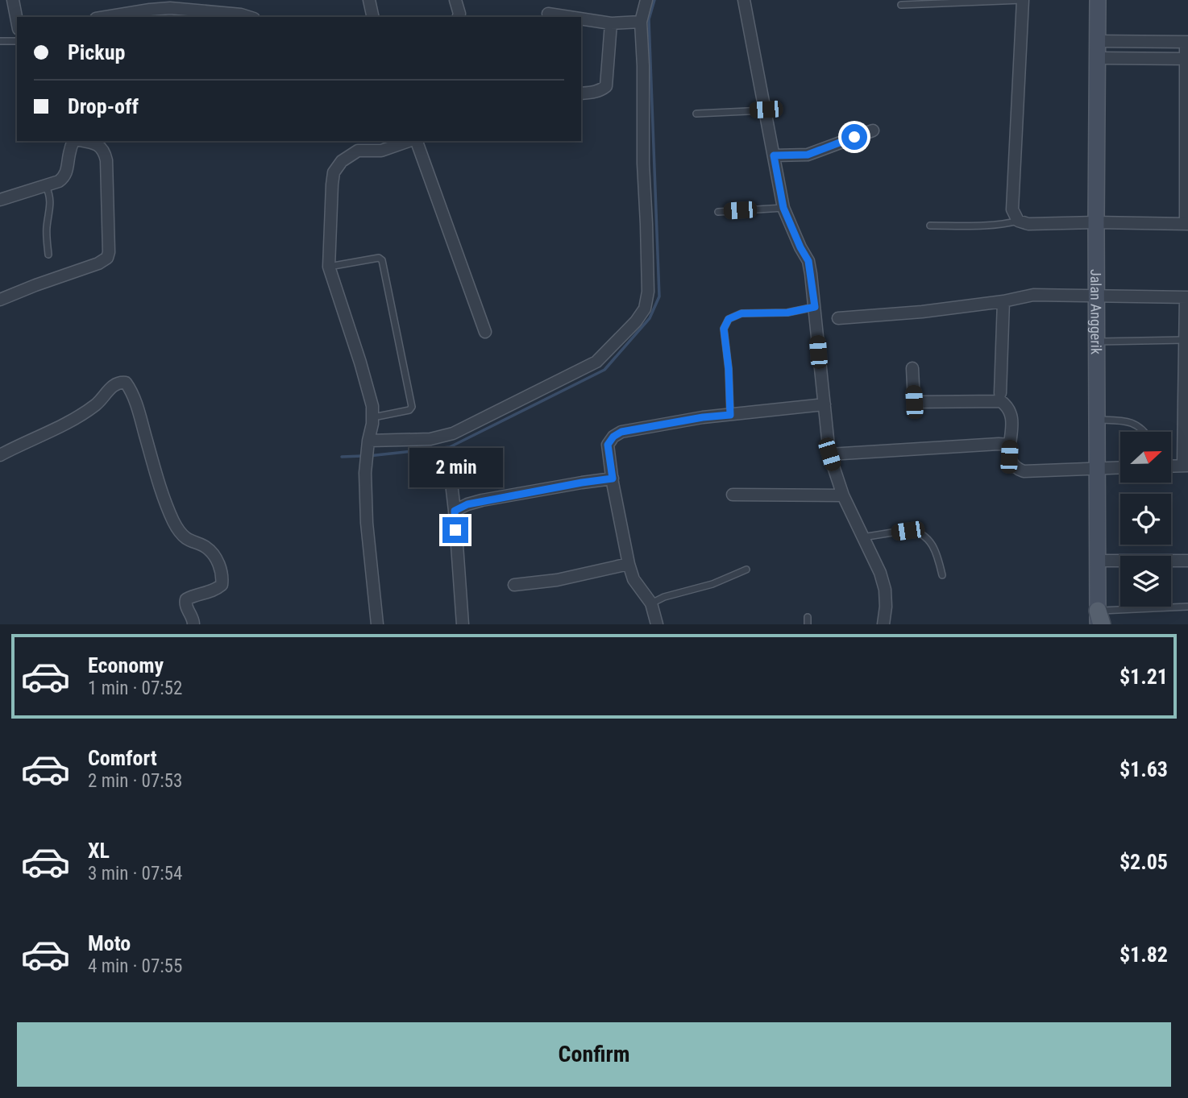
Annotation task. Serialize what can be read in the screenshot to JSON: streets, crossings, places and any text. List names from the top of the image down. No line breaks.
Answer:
{"streets":{"main road":["Jalan Anggerik"]},"north":"right","page":{"banner":["Pickup","Drop-off"],"bubble":"2 min","list":[{"name":"Economy","note":"1 min · 07:52","value":"$1.21"},{"name":"Comfort","note":"2 min · 07:53","value":"$1.63"},{"name":"XL","note":"3 min · 07:54","value":"$2.05"},{"name":"Moto","note":"4 min · 07:55","value":"$1.82"}],"buttons":"Confirm"}}
